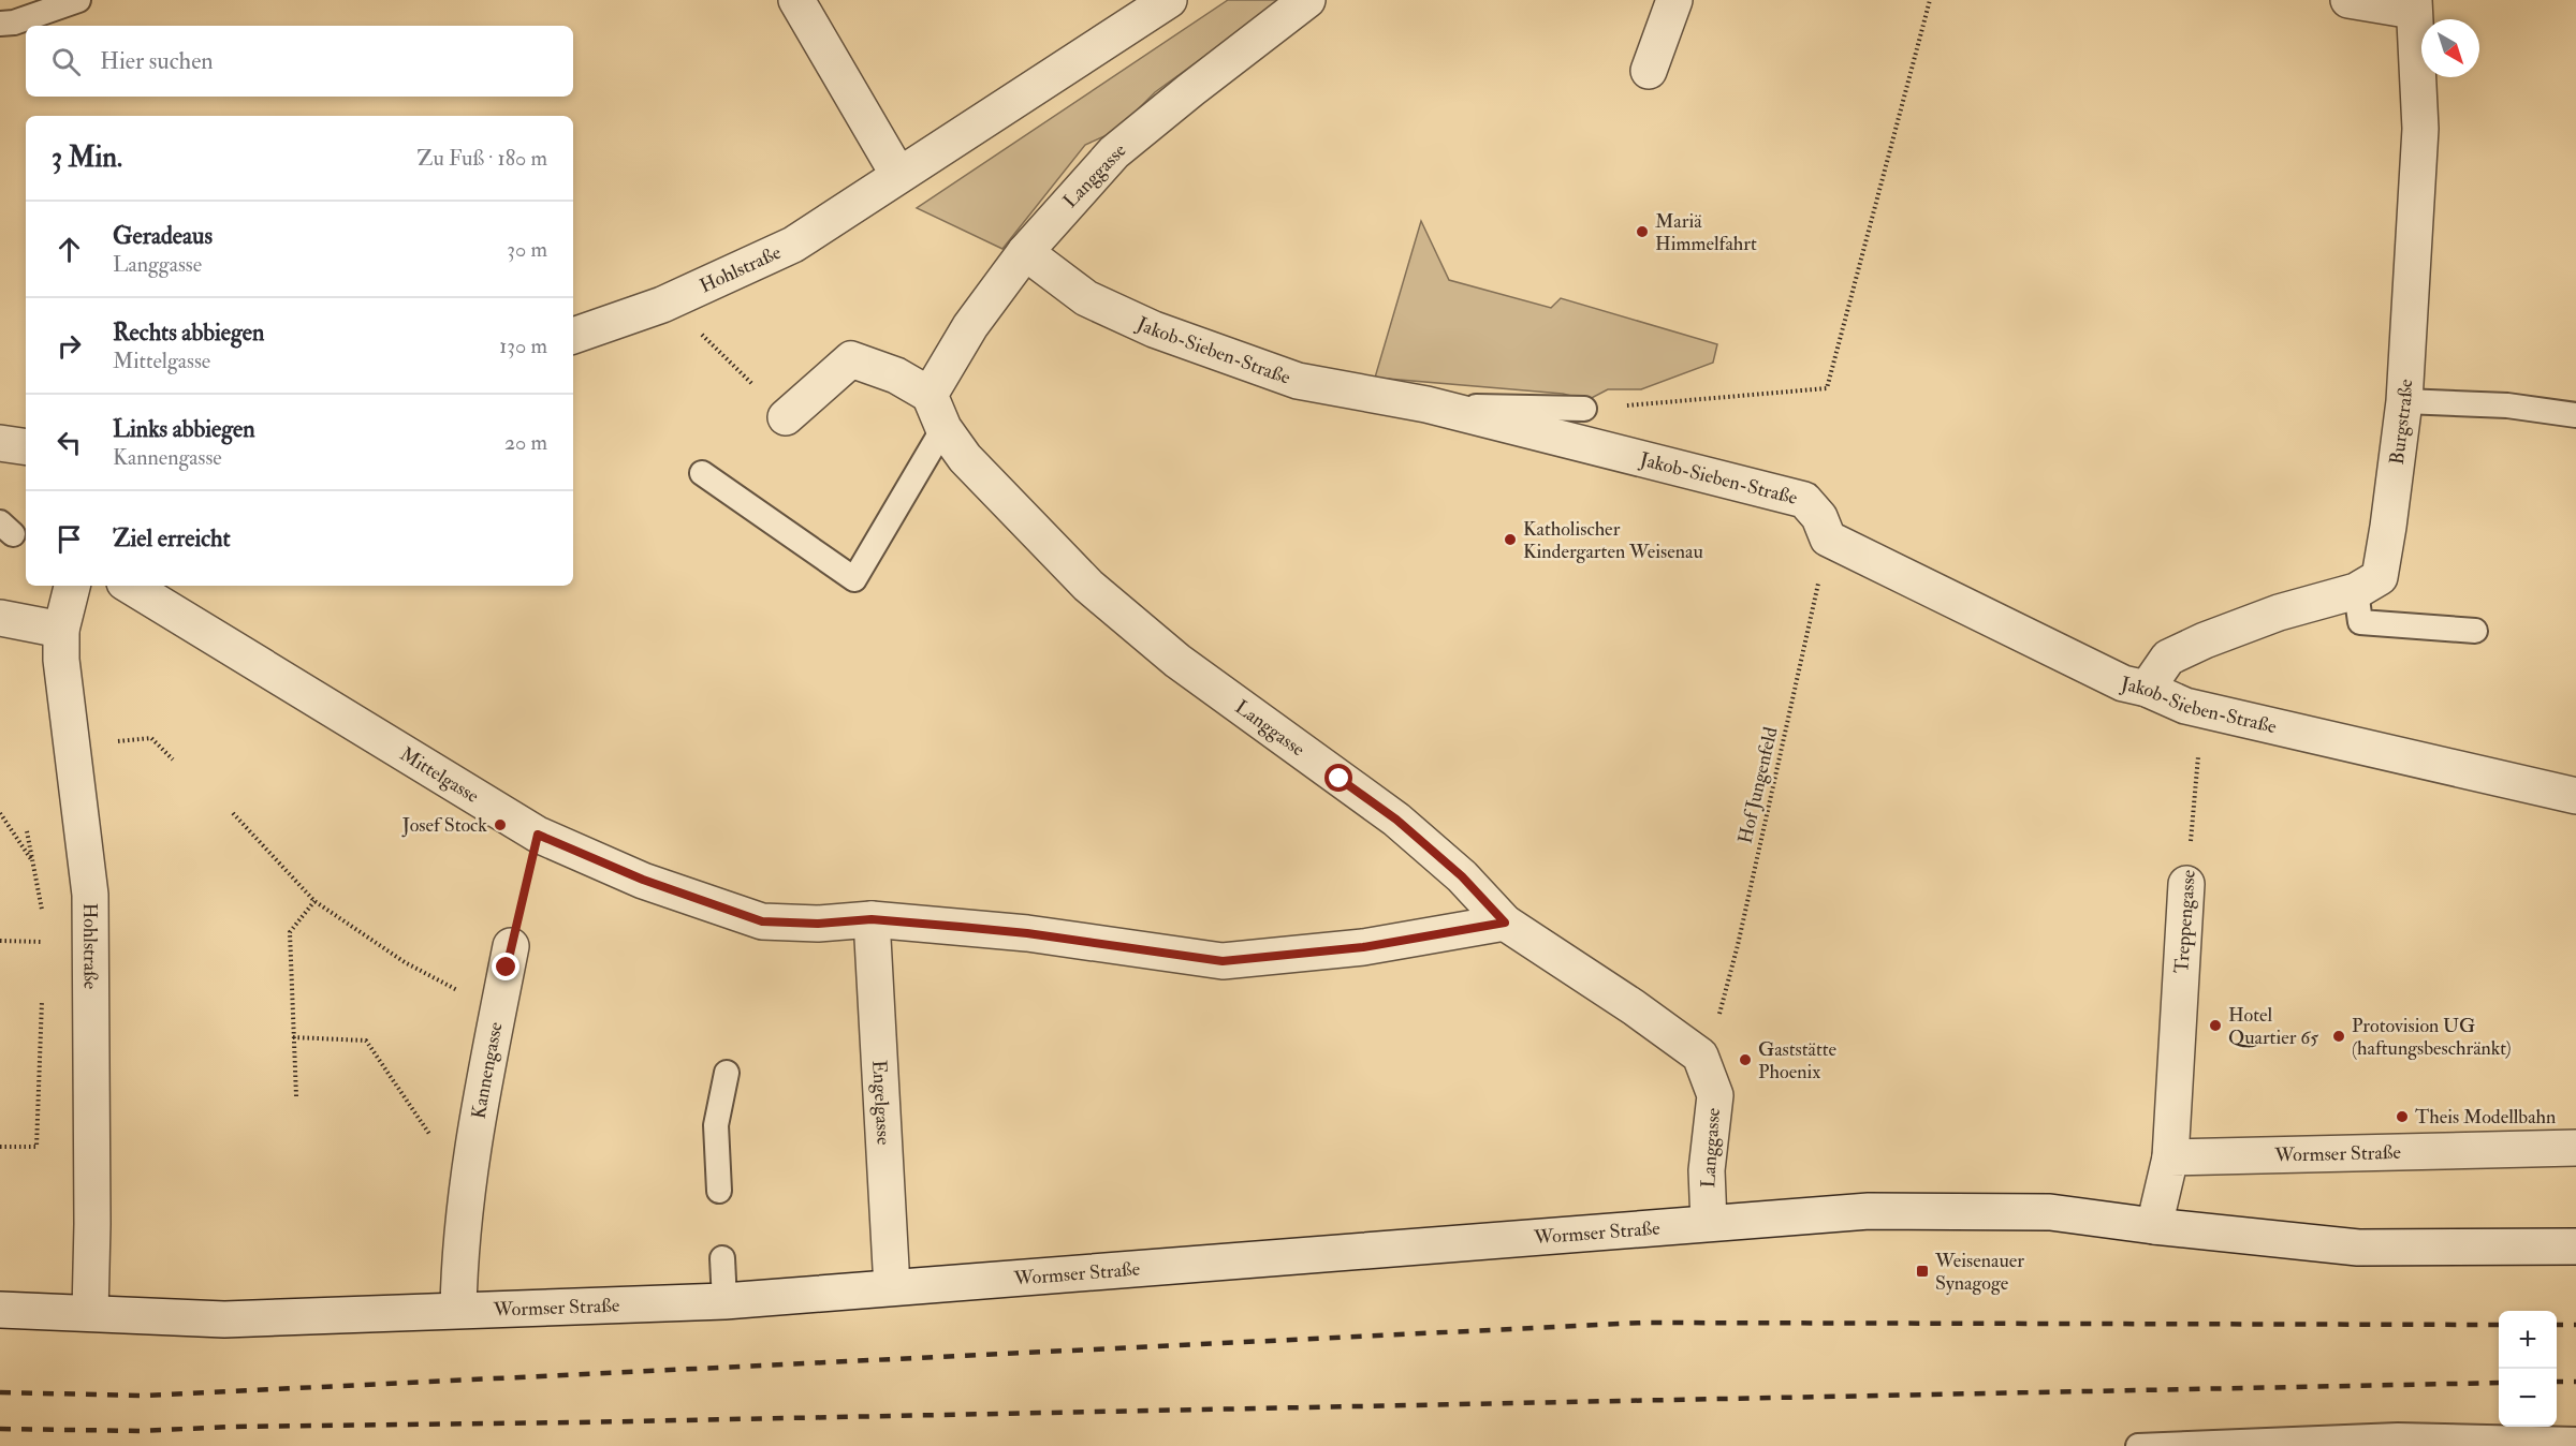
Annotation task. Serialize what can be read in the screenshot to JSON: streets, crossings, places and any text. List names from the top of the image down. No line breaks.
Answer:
{"streets":{"street":["Langgasse","Hohlstraße","Jakob-Sieben-Straße","Burgstraße","Mittelgasse","Treppengasse","Kannengasse","Engelgasse","Wormser Straße"],"path":["Hof Jungenfeld"]},"crossings":[["Langgasse","Jakob-Sieben-Straße"],["Langgasse","Mittelgasse"],["Langgasse","Wormser Straße"],["Hohlstraße","Wormser Straße"],["Jakob-Sieben-Straße","Burgstraße"],["Jakob-Sieben-Straße","Hof Jungenfeld"],["Jakob-Sieben-Straße","Treppengasse"],["Mittelgasse","Engelgasse"],["Treppengasse","Wormser Straße"],["Kannengasse","Wormser Straße"],["Engelgasse","Wormser Straße"]],"places":{"other":["Mariä Himmelfahrt","Katholischer Kindergarten Weisenau","Josef Stock","Hotel Quartier 65","Protovision UG (haftungsbeschränkt)","Gaststätte Phoenix","Theis Modellbahn"],"transit":["Weisenauer Synagoge"]},"north":"bottom right","page":{"search":"Hier suchen","heading":["3 Min.","Zu Fuß · 180 m"],"list":[["Geradeaus","Langgasse","30 m"],["Rechts abbiegen","Mittelgasse","130 m"],["Links abbiegen","Kannengasse","20 m"],"Ziel erreicht"],"map_buttons":["+","−"]}}
